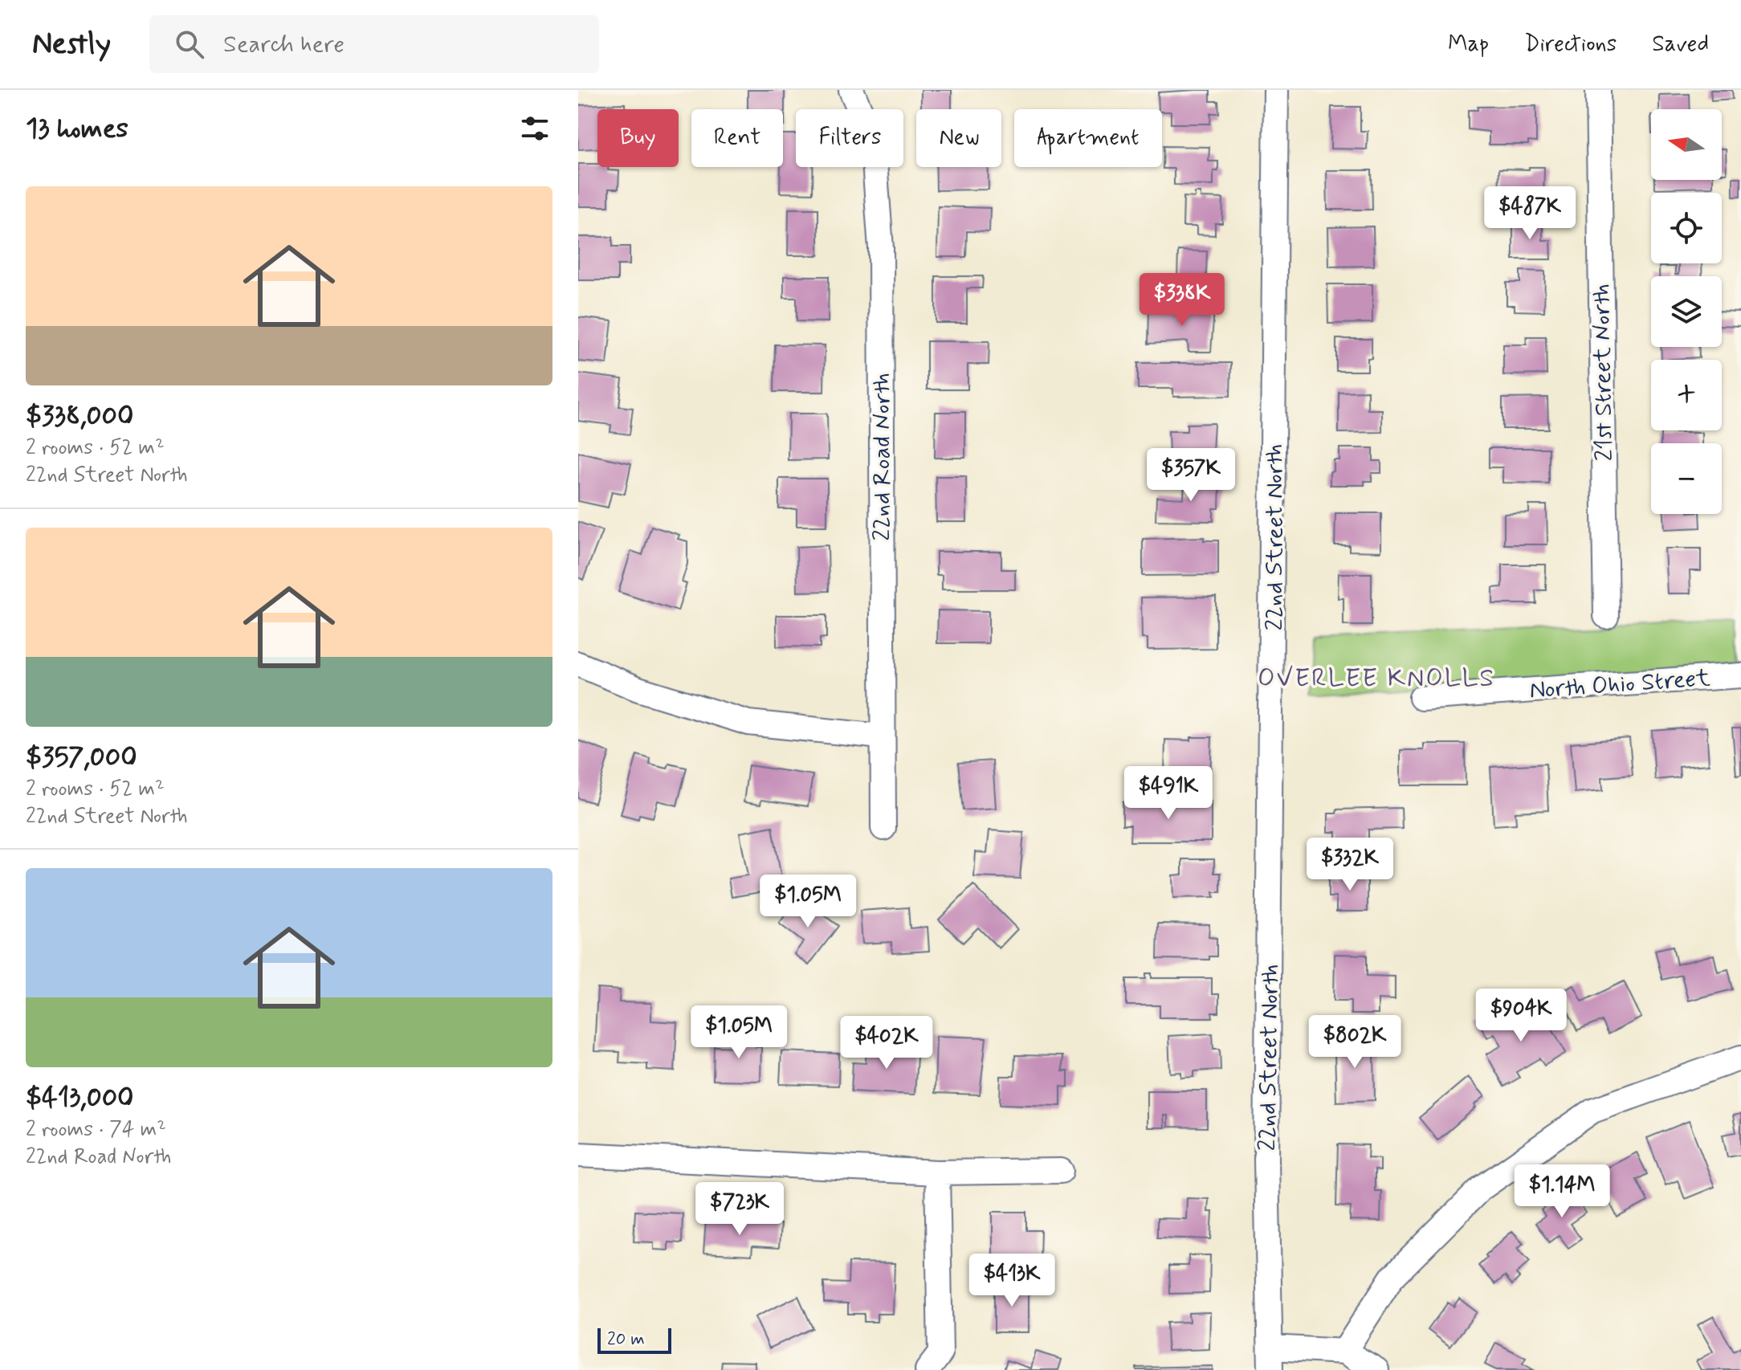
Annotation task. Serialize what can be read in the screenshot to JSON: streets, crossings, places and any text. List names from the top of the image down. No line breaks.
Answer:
{"streets":{"street":["21st Street North","22nd Road North","22nd Street North","North Ohio Street"]},"districts":["OVERLEE KNOLLS"],"scale_bar":"20 m","north":"left","page":{"header":"Nestly","search":"Search here","nav":["Map","Directions","Saved"],"heading":"13 homes","map_buttons":["+","−"],"chip":["Buy","Rent","Filters","New","Apartment"],"list":[{"name":"$338,000","note":"2 rooms · 52 m² · 22nd Street North"},{"name":"$357,000","note":"2 rooms · 52 m² · 22nd Street North"},{"name":"$413,000","note":"2 rooms · 74 m² · 22nd Road North"}],"price":["$487K","$338K","$357K","$491K","$332K","$1.05M","$904K","$1.05M","$802K","$402K","$1.14M","$723K","$413K"],"scale":"20 m"}}
